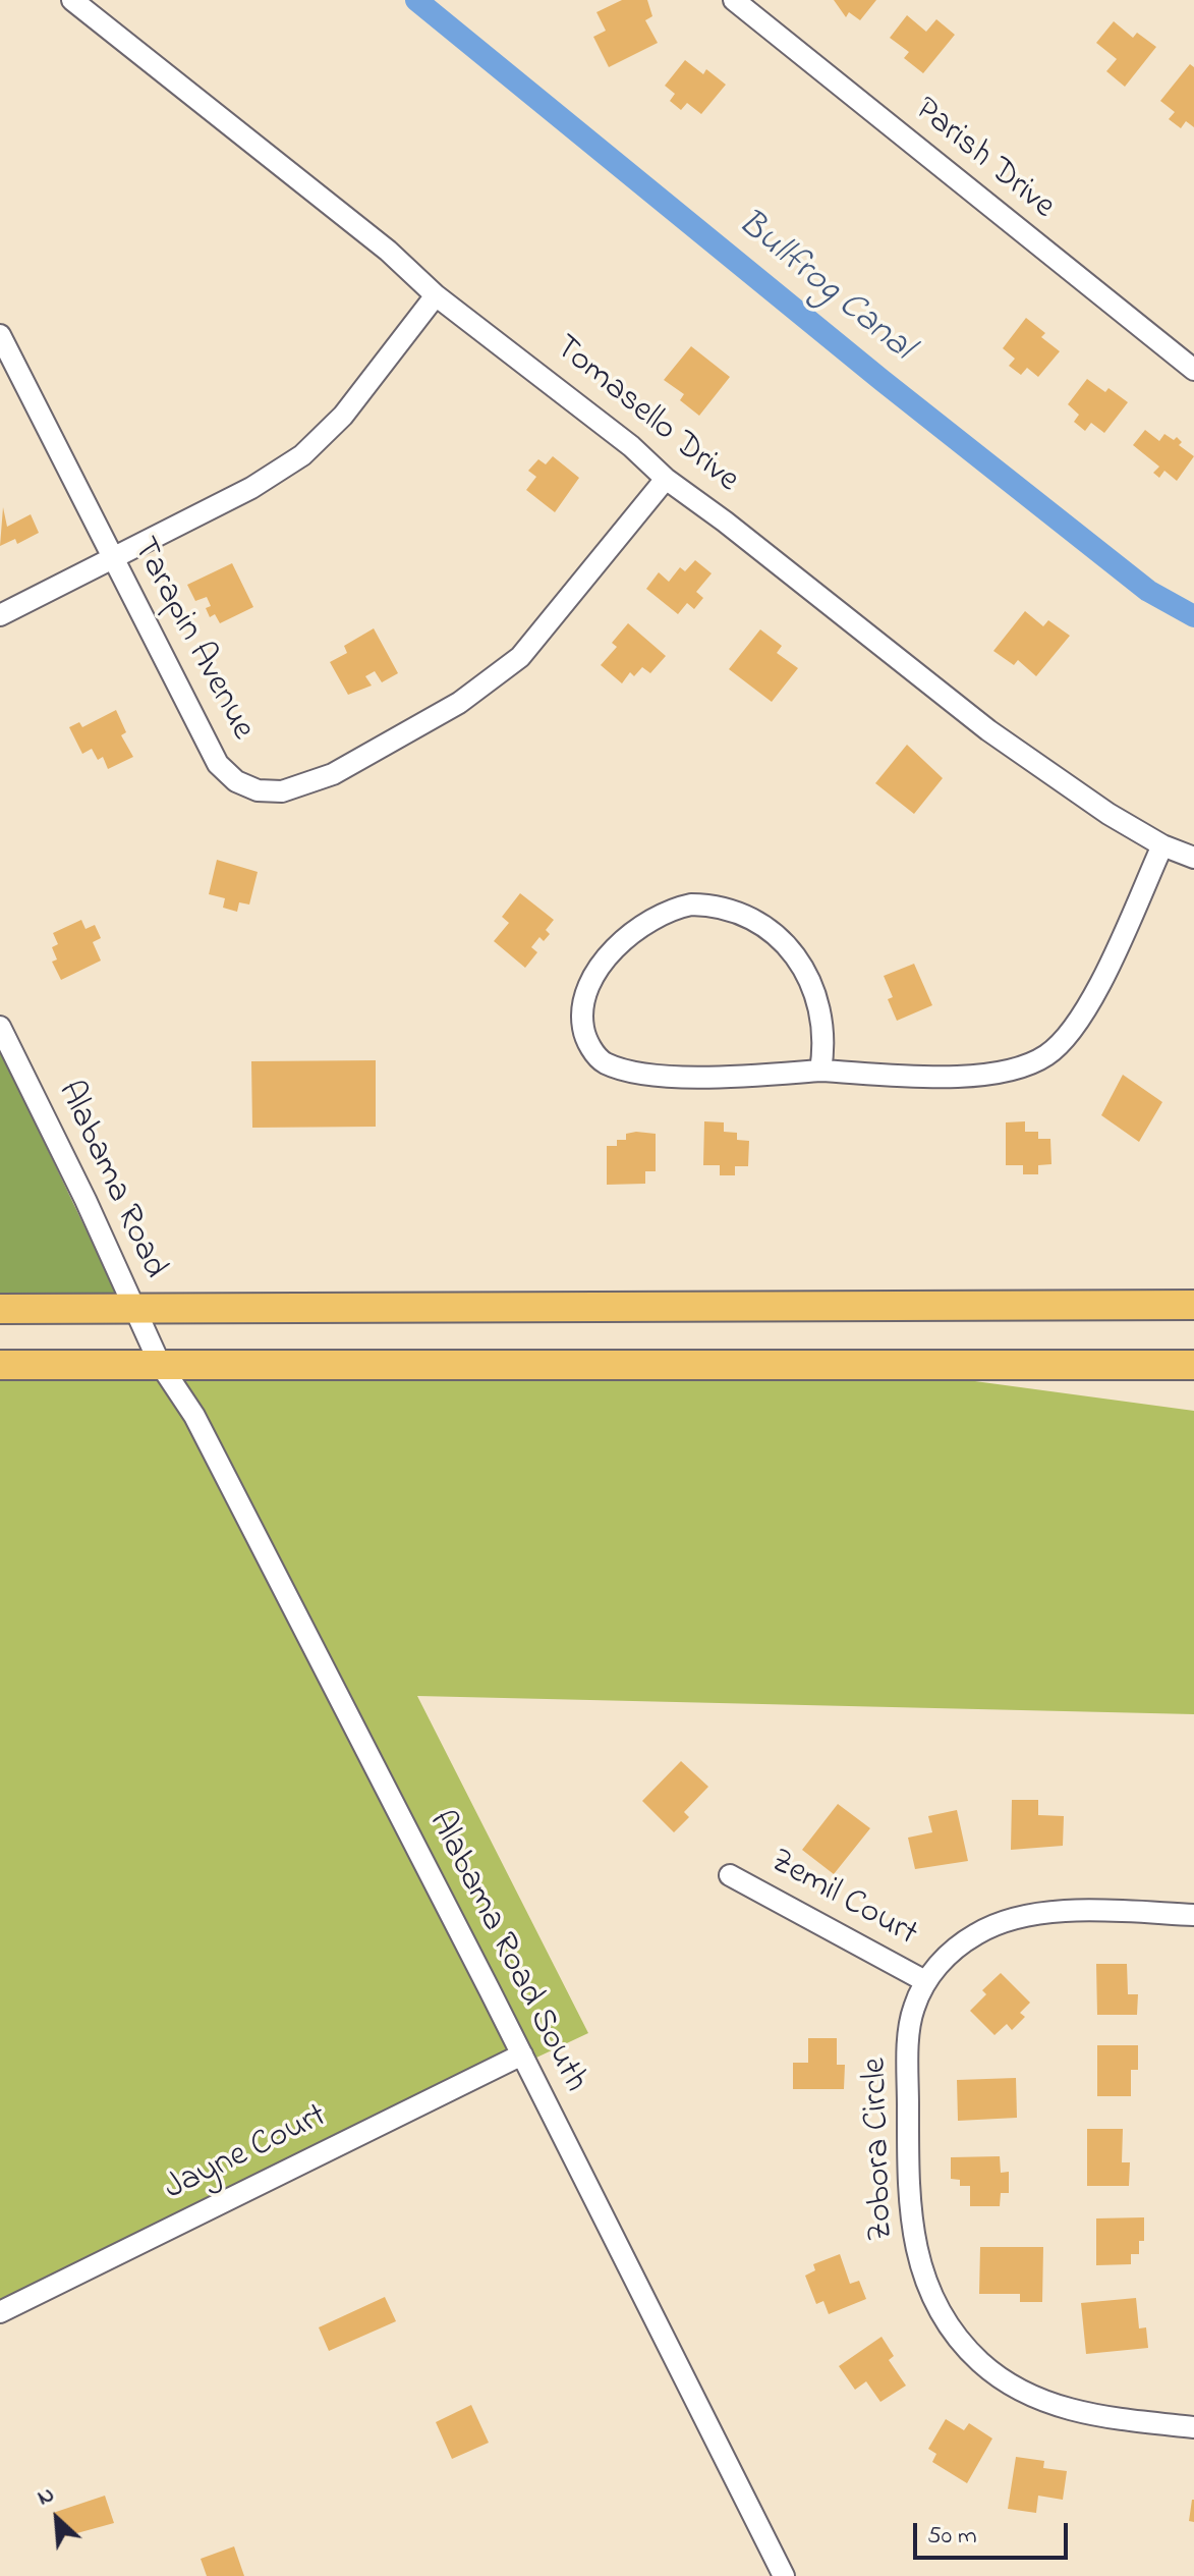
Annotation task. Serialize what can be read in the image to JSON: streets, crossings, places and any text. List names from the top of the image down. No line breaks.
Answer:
{"streets":{"street":["Parish Drive","Tomasello Drive","Tarapin Avenue","Alabama Road","Zemil Court","Alabama Road South","Zobora Circle","Jayne Court"]},"crossings":[["Tomasello Drive","Tarapin Avenue"],["Alabama Road","Alabama Road South"],["Zemil Court","Zobora Circle"],["Alabama Road South","Jayne Court"]],"water":["Bullfrog Canal"],"scale_bar":"50 m","north":"top left"}
